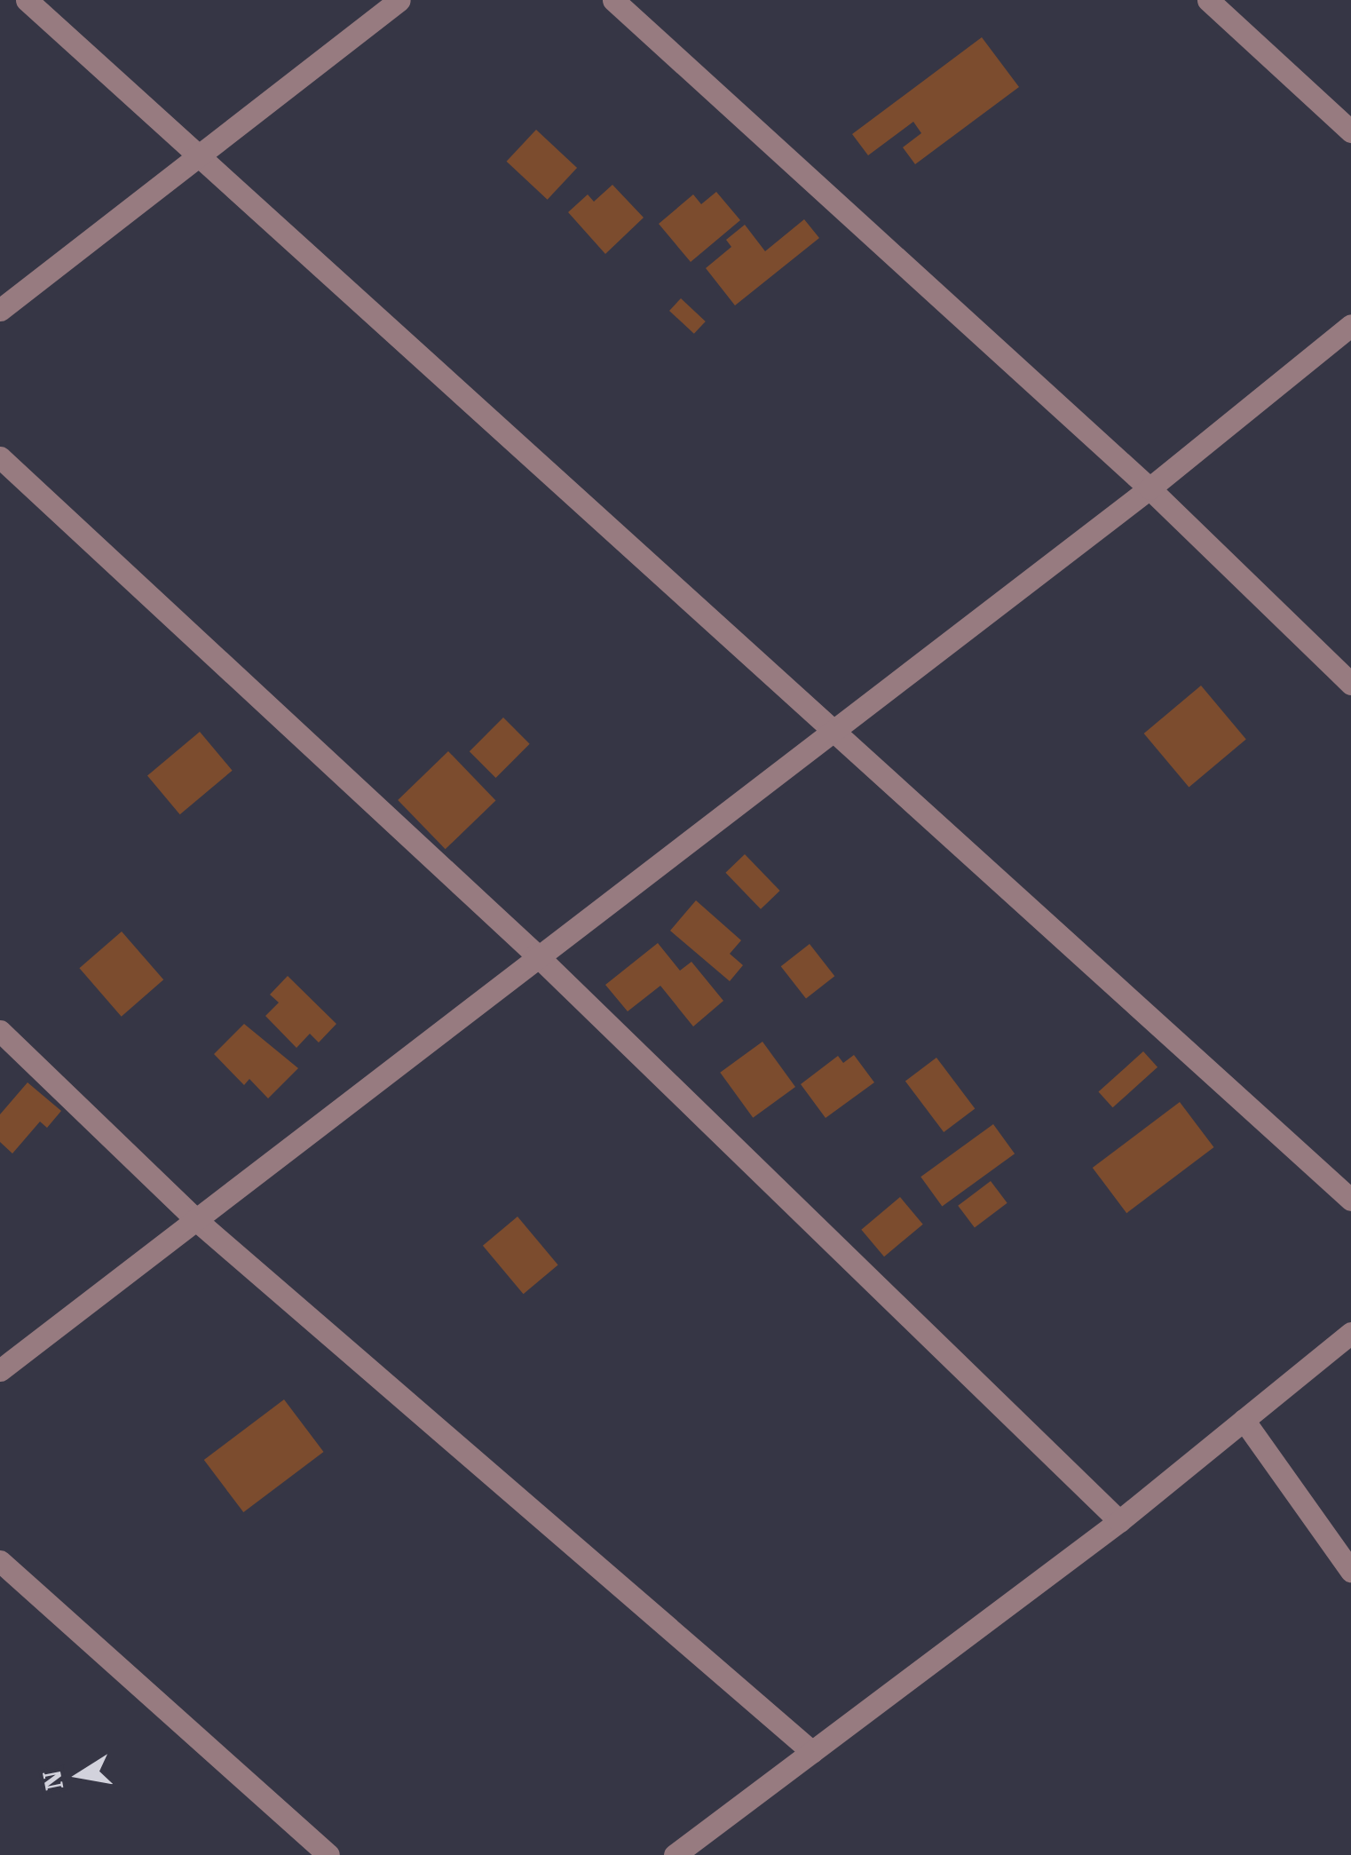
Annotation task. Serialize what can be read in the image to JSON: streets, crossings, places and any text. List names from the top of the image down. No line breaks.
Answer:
{"north":"left"}
